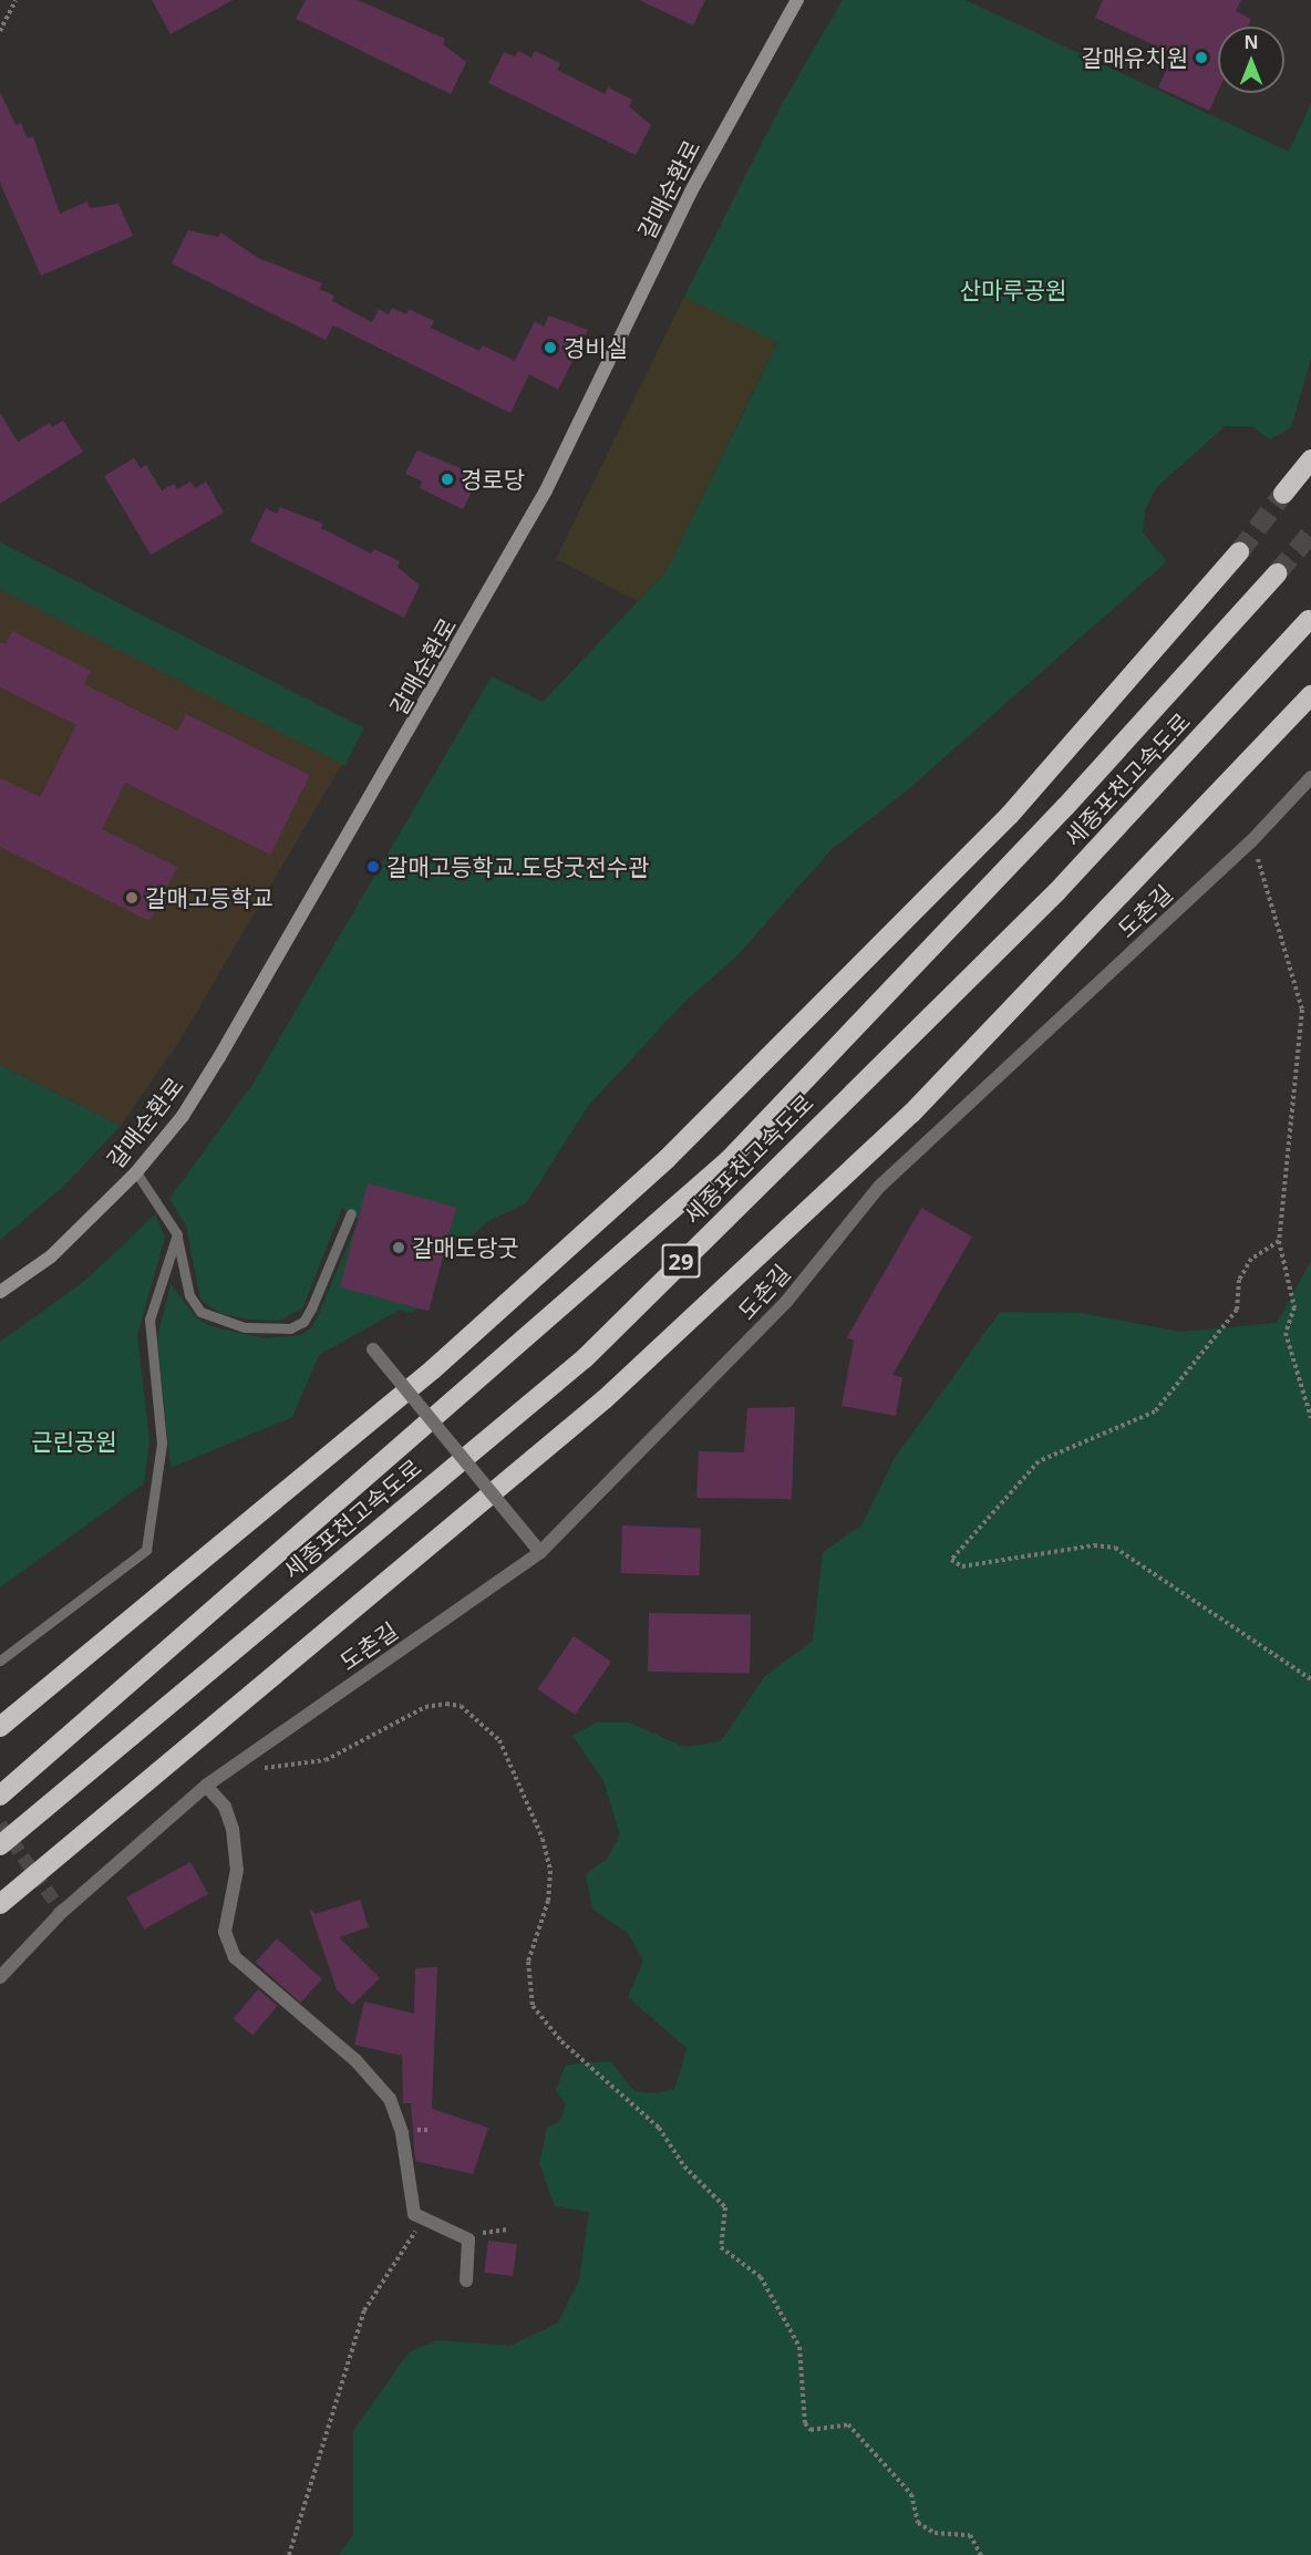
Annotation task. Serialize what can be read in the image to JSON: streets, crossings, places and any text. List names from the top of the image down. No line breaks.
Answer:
{"streets":{"highway":["세종포천고속도로","29"],"street":["갈매순환로","도촌길"]},"parks":["산마루공원","근린공원"],"places":["갈매유치원","경비실","경로당","갈매고등학교.도당굿전수관","갈매고등학교","갈매도당굿"],"north":"top"}
